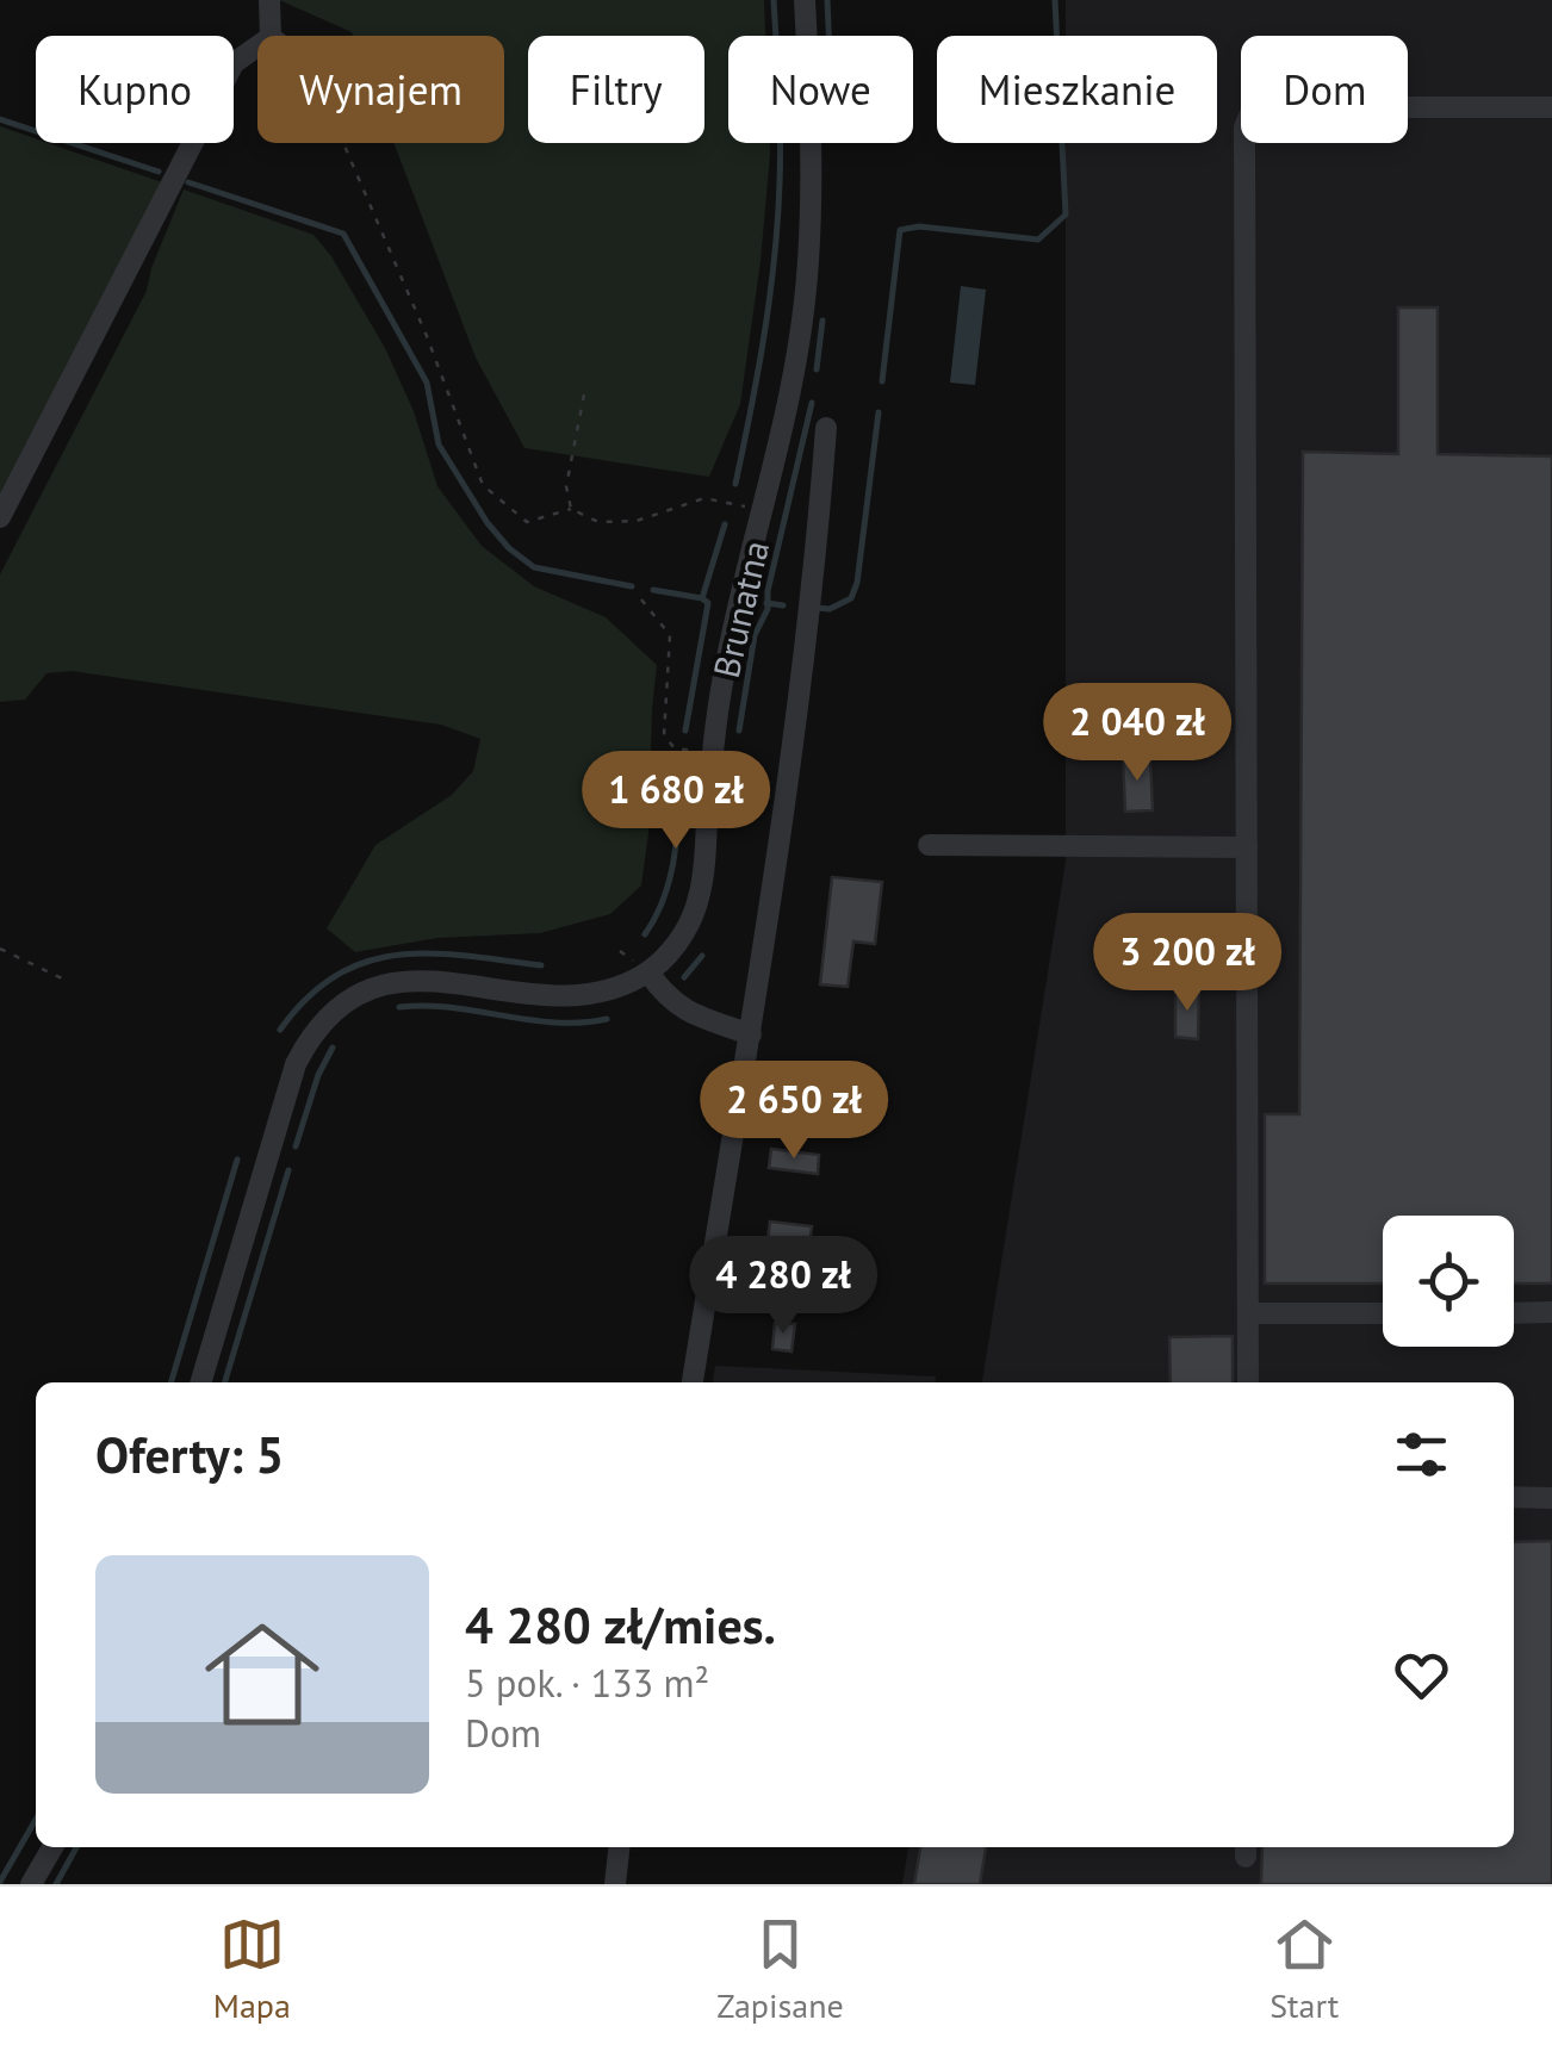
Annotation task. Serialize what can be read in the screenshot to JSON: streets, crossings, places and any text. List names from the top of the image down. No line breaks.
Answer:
{"streets":{"street":["Brunatna"]},"page":{"chip":["Kupno","Wynajem","Filtry","Nowe","Mieszkanie","Dom"],"price":["2 040 zł","1 680 zł","3 200 zł","2 650 zł","4 280 zł"],"heading":"Oferty: 5","list":[{"name":"4 280 zł/mies.","note":"5 pok. · 133 m² · Dom"}],"tabs":["Mapa","Zapisane","Start"]}}
